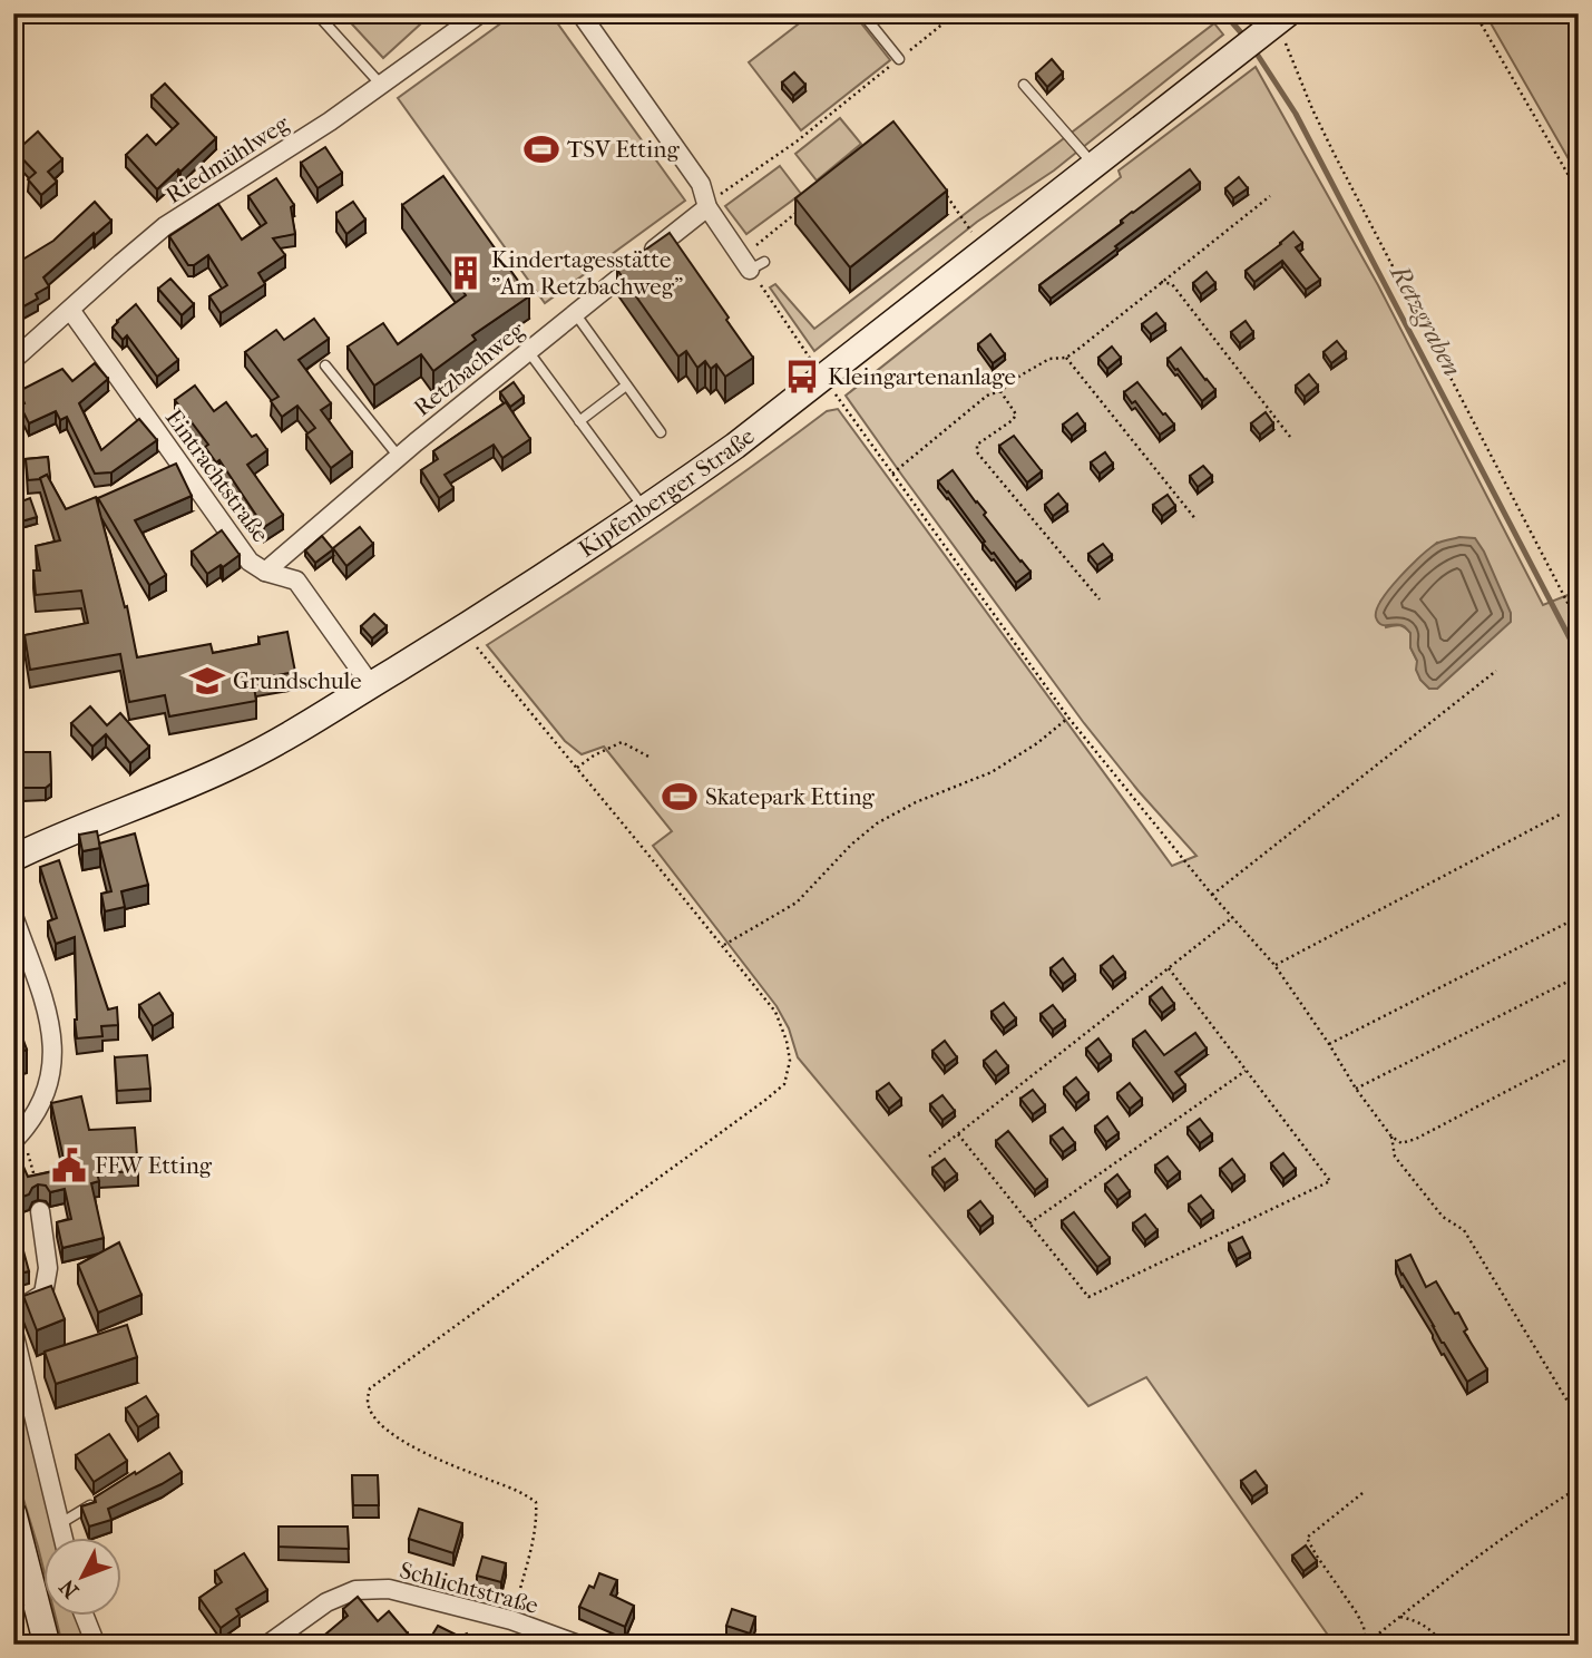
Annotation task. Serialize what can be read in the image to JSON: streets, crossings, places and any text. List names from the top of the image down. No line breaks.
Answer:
{"streets":{"street":["Riedmühlweg","Retzbachweg","Eintrachtstraße","Kipfenberger Straße","Schlichtstraße"]},"crossings":[["Riedmühlweg","Eintrachtstraße"],["Retzbachweg","Eintrachtstraße"],["Eintrachtstraße","Kipfenberger Straße"]],"water":["Retzgraben"],"places":{"sports":["TSV Etting","Skatepark Etting"],"building":["Kindertagesstätte \"Am Retzbachweg\""],"bus stop":["Kleingartenanlage"],"school or university":["Grundschule"],"public building":["FFW Etting"]},"north":"bottom left"}
